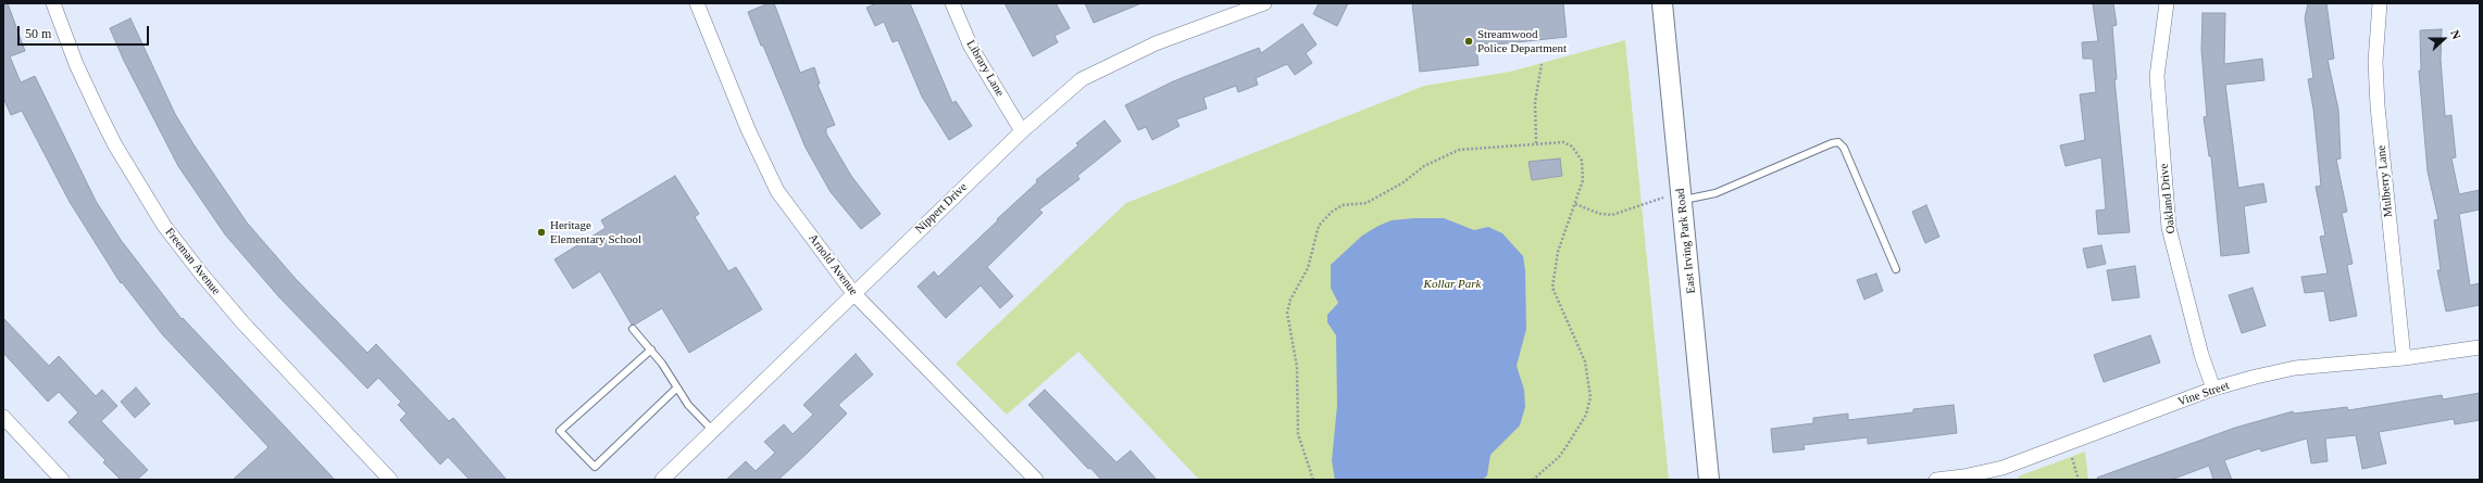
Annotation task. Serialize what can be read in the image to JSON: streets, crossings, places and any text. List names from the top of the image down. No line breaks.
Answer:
{"streets":{"main road":["East Irving Park Road"],"street":["Library Lane","Mulberry Lane","Oakland Drive","Nippert Drive","Freeman Avenue","Arnold Avenue","Vine Street"]},"crossings":[["Library Lane","Nippert Drive"],["Mulberry Lane","Vine Street"],["Oakland Drive","Vine Street"],["Nippert Drive","Arnold Avenue"]],"parks":["Kollar Park"],"places":["Streamwood Police Department","Heritage Elementary School"],"scale_bar":"50 m","north":"right"}
